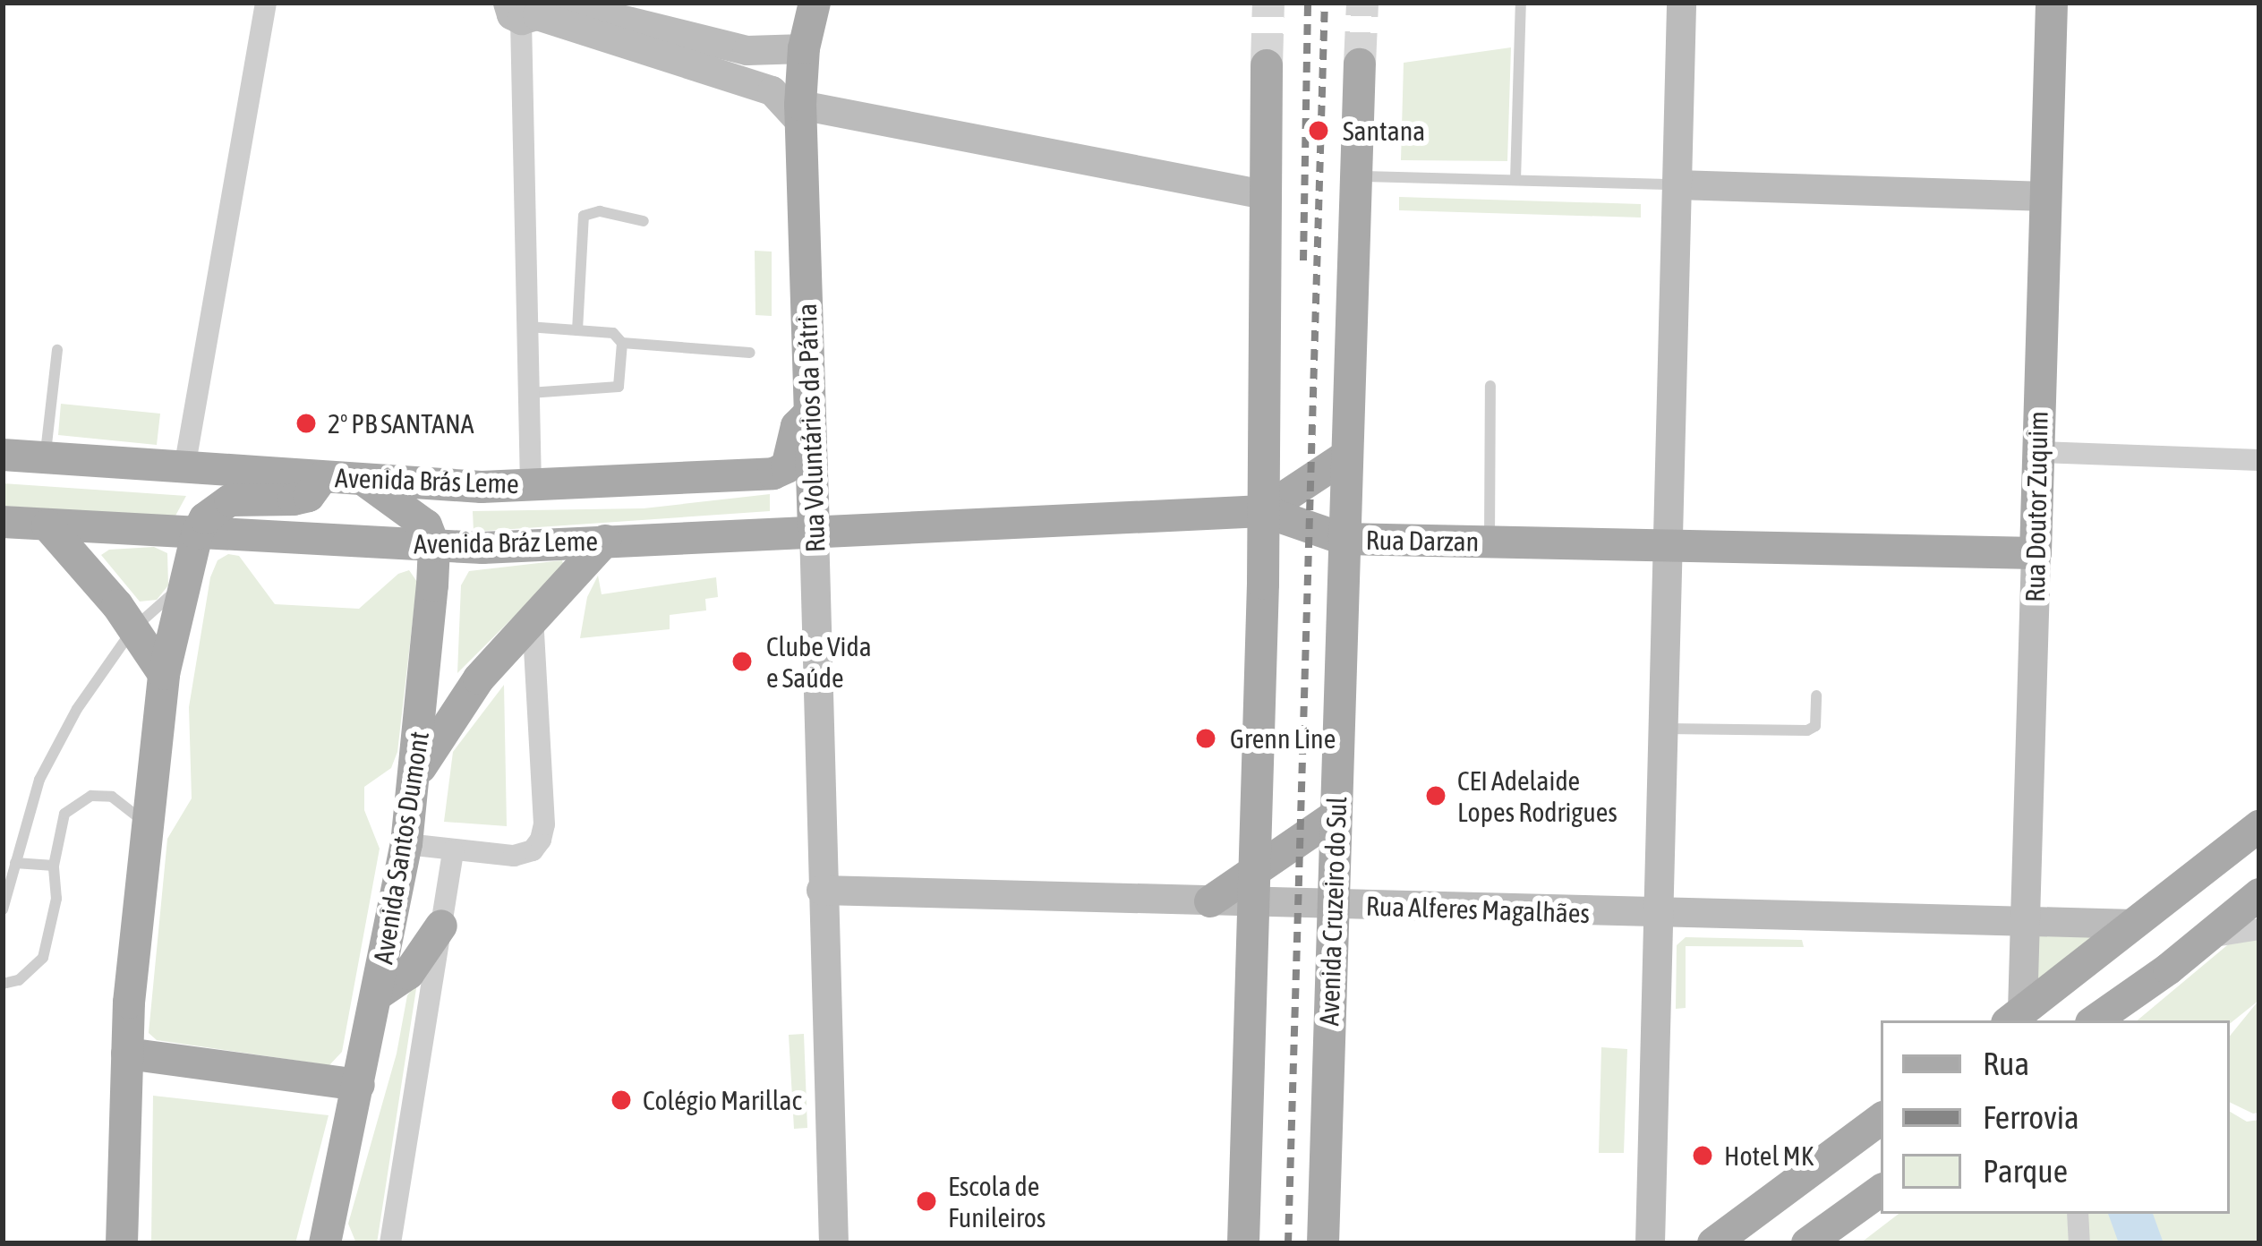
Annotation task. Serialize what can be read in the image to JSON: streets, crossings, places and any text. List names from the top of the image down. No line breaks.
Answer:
{"streets":{"main road":["Rua Voluntários da Pátria","Avenida Brás Leme","Rua Doutor Zuquim","Rua Darzan","Avenida Bráz Leme","Avenida Santos Dumont","Avenida Cruzeiro do Sul"],"street":["Rua Alferes Magalhães"]},"crossings":[["Rua Voluntários da Pátria","Avenida Brás Leme"],["Rua Voluntários da Pátria","Rua Darzan"],["Rua Voluntários da Pátria","Avenida Bráz Leme"],["Rua Voluntários da Pátria","Rua Alferes Magalhães"],["Rua Doutor Zuquim","Rua Darzan"],["Rua Doutor Zuquim","Rua Alferes Magalhães"],["Rua Darzan","Avenida Bráz Leme"],["Rua Darzan","Avenida Cruzeiro do Sul"],["Avenida Bráz Leme","Avenida Santos Dumont"],["Rua Alferes Magalhães","Avenida Cruzeiro do Sul"]],"places":["Santana","2º PB SANTANA","Clube Vida e Saúde","Grenn Line","CEI Adelaide Lopes Rodrigues","Colégio Marillac","Hotel MK","Escola de Funileiros"],"legend":["Rua","Ferrovia","Parque"]}
